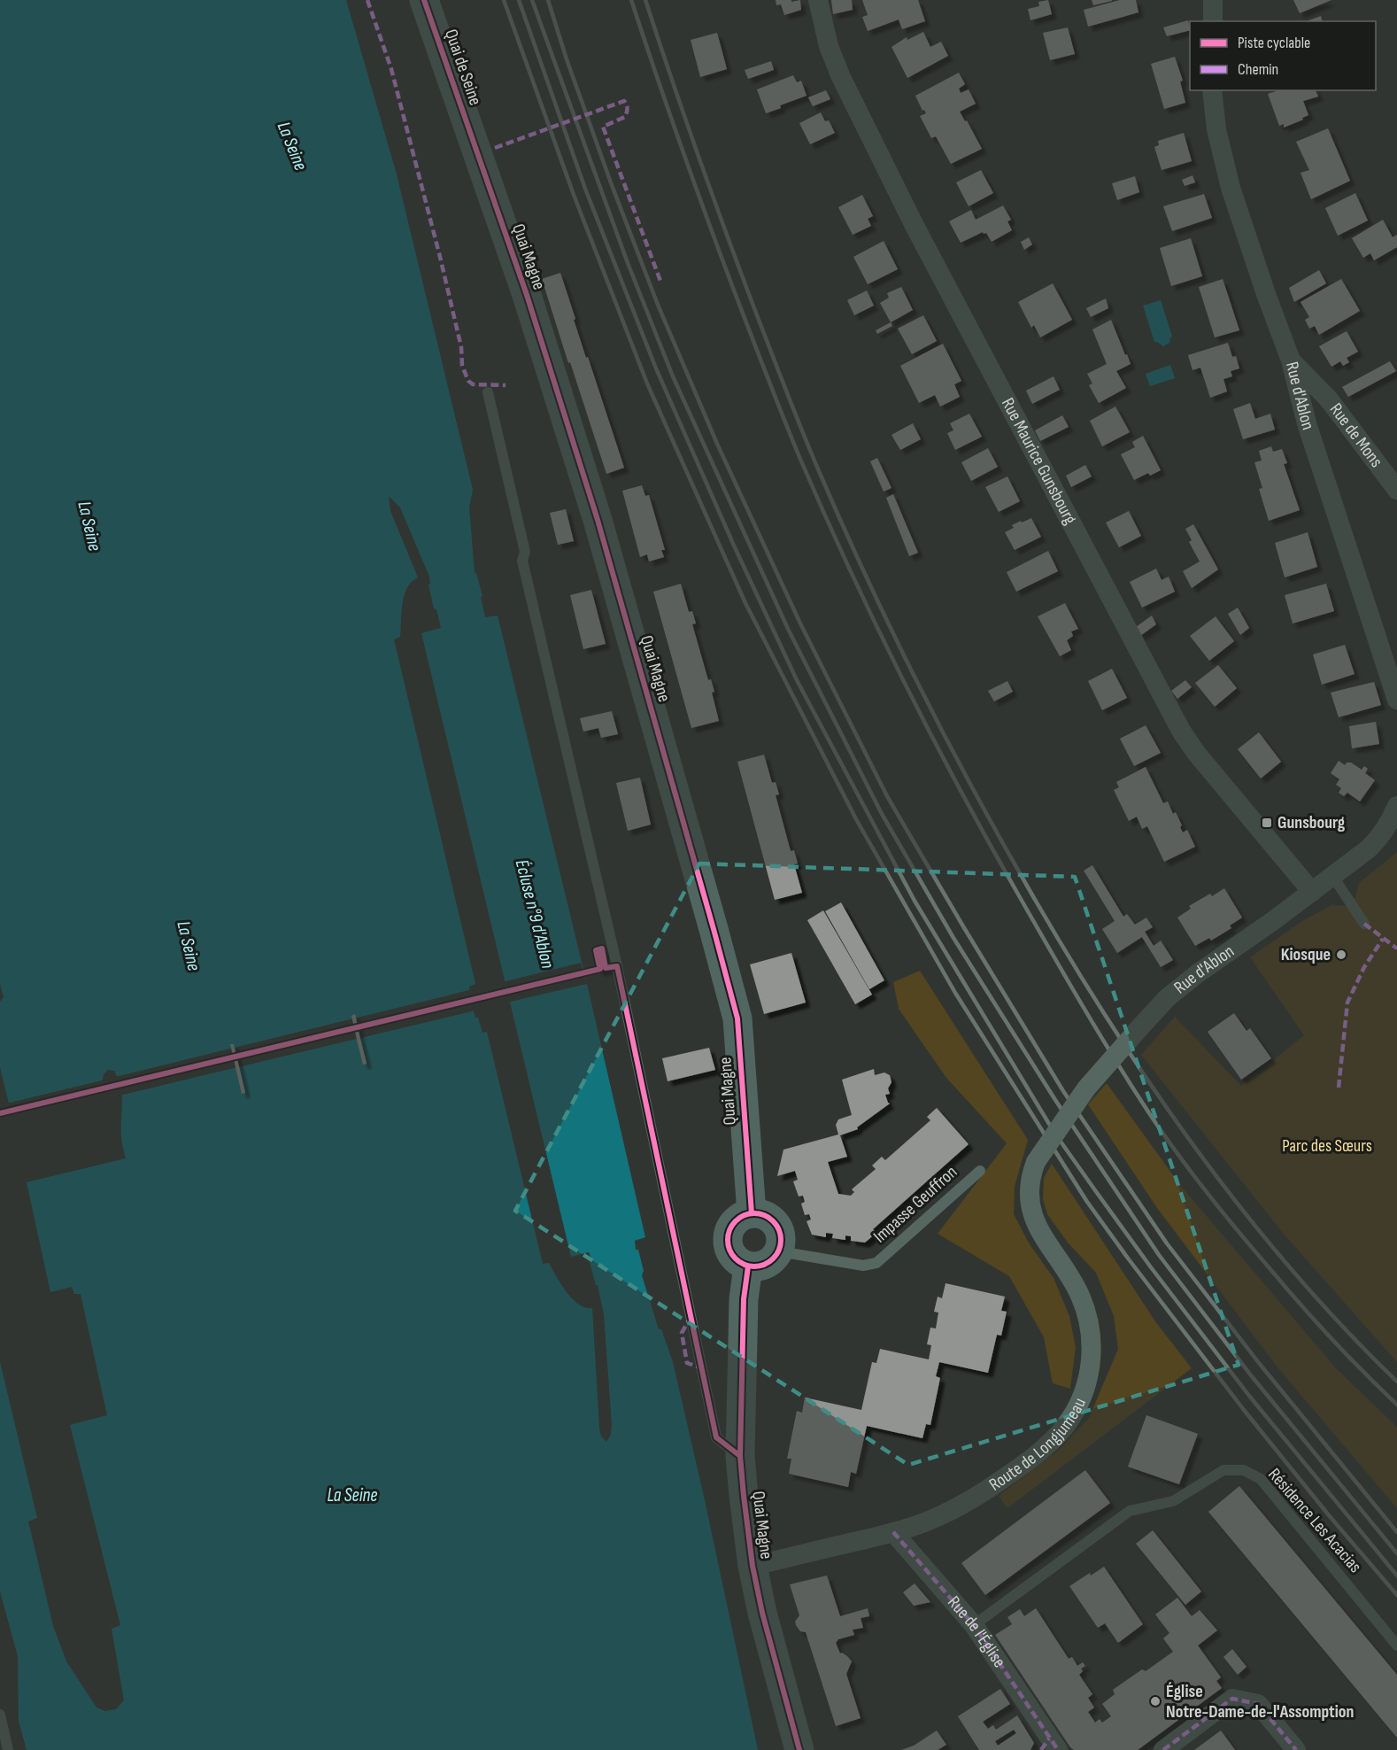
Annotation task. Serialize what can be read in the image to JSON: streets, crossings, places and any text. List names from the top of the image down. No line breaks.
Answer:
{"streets":{"main road":["Quai de Seine","Quai Magne"],"street":["Rue d'Ablon","Rue de Mons","Rue Maurice Gunsbourg","Route de Longjumeau","Rue de l'Église"],"lane":["Impasse Geuffron","Résidence Les Acacias"]},"crossings":[["Quai de Seine","Quai Magne"],["Quai Magne","Impasse Geuffron"],["Quai Magne","Route de Longjumeau"],["Rue d'Ablon","Rue de Mons"],["Rue d'Ablon","Rue Maurice Gunsbourg"],["Rue d'Ablon","Route de Longjumeau"],["Route de Longjumeau","Rue de l'Église"],["Résidence Les Acacias","Rue de l'Église"]],"water":["La Seine","Écluse n°9 d'Ablon"],"parks":["Parc des Sœurs"],"places":{"transit":["Gunsbourg"],"other":["Kiosque","Église Notre-Dame-de-l'Assomption"]},"legend":["Piste cyclable","Chemin"]}
